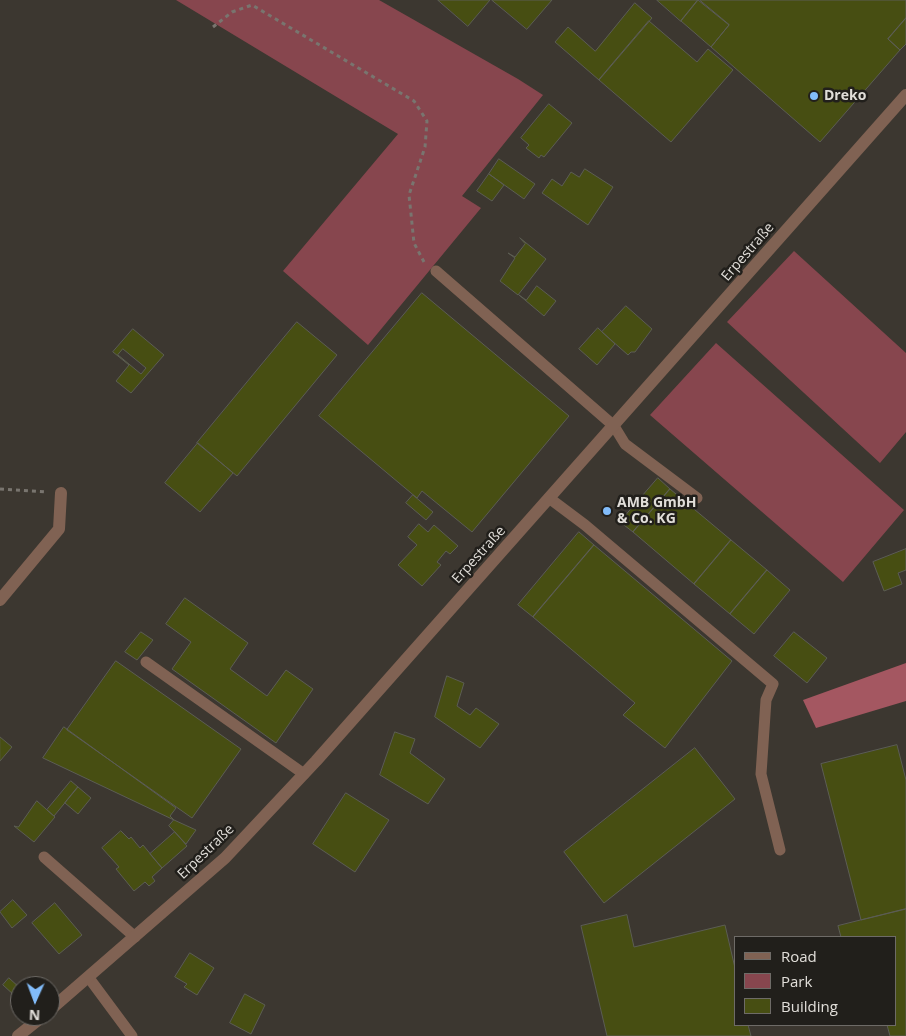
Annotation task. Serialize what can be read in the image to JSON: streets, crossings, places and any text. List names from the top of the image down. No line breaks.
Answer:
{"streets":{"street":["Erpestraße"]},"places":["Dreko","AMB GmbH & Co. KG"],"legend":["Road","Park","Building"],"north":"bottom"}
